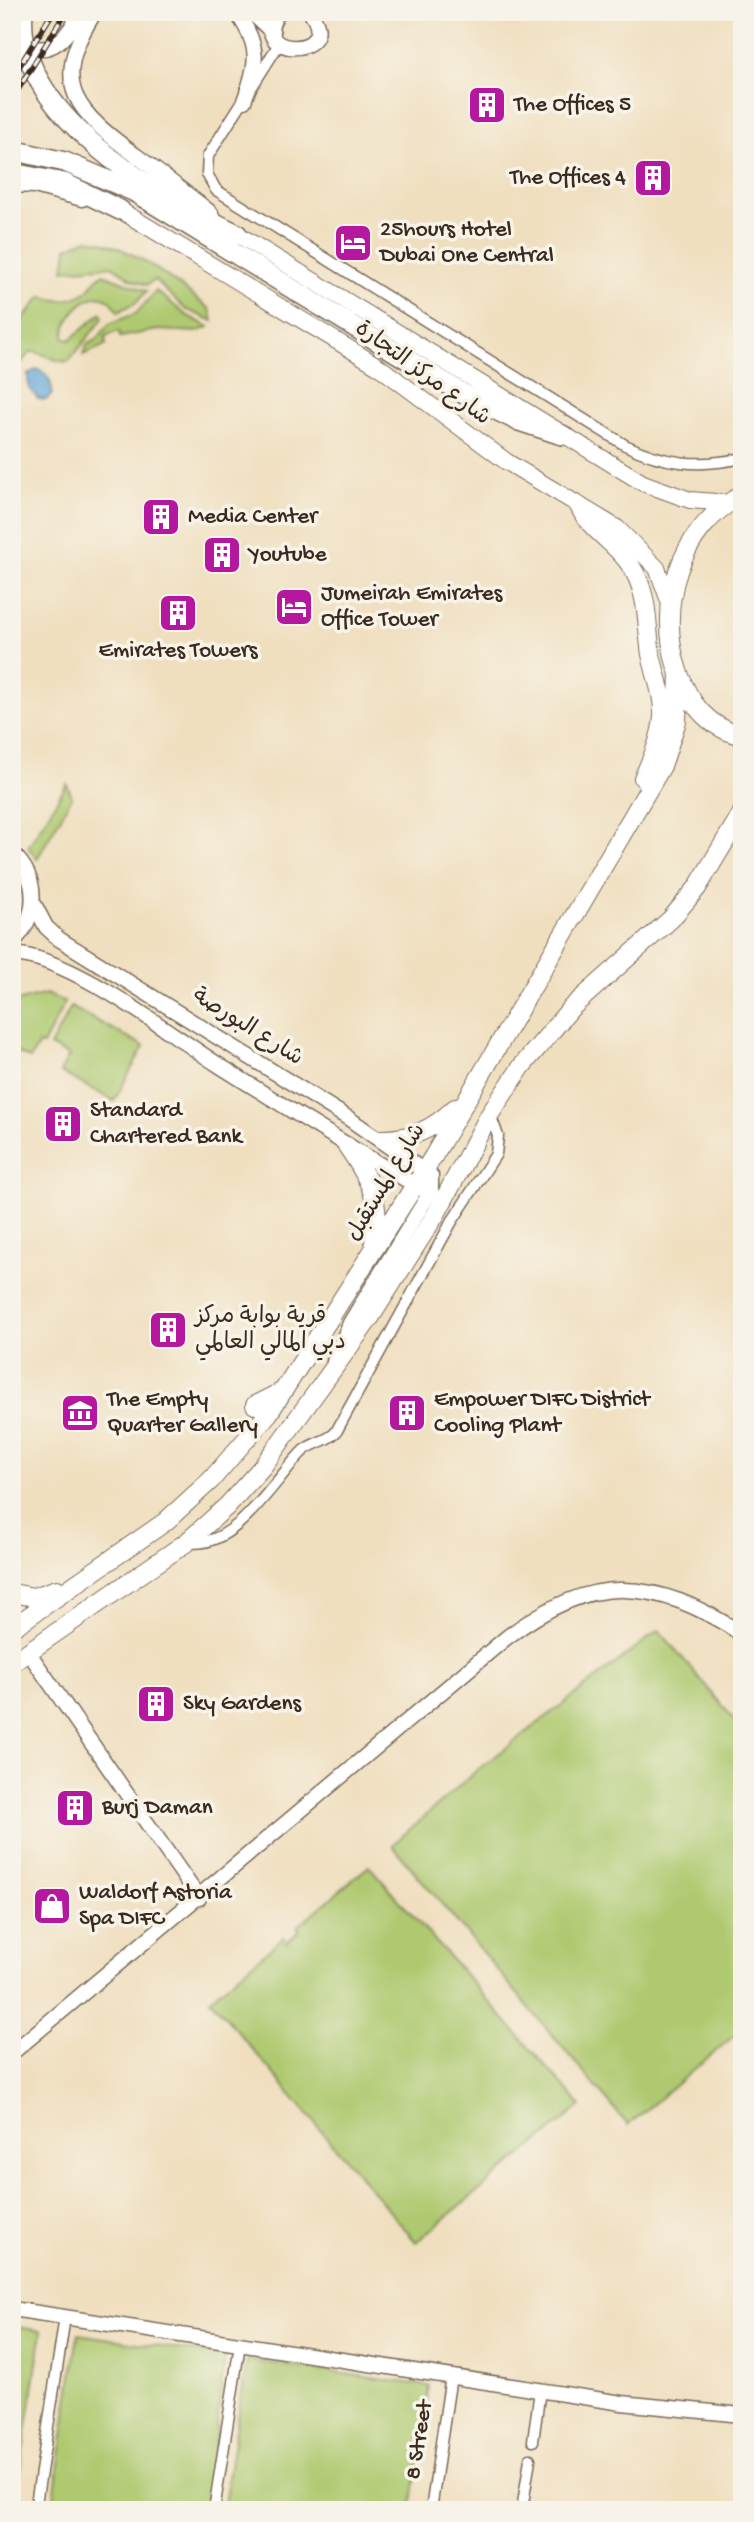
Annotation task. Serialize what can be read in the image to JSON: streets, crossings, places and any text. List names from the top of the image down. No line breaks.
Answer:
{"streets":{"main road":["شارع مركز التجارة","شارع المستقبل"],"street":["شارع البورصة","8 Street"]},"crossings":[["شارع البورصة","شارع المستقبل"]],"places":{"building":["The Offices 5","The Offices 4","Media Center","Youtube","Emirates Towers","Standard Chartered Bank","قرية بوابة مركز دبي المالي العالمي","Empower DIFC District Cooling Plant","Sky Gardens","Burj Daman"],"hotel":["25hours Hotel Dubai One Central","Jumeirah Emirates Office Tower"],"museum":["The Empty Quarter Gallery"],"shop":["Waldorf Astoria Spa DIFC"]}}
